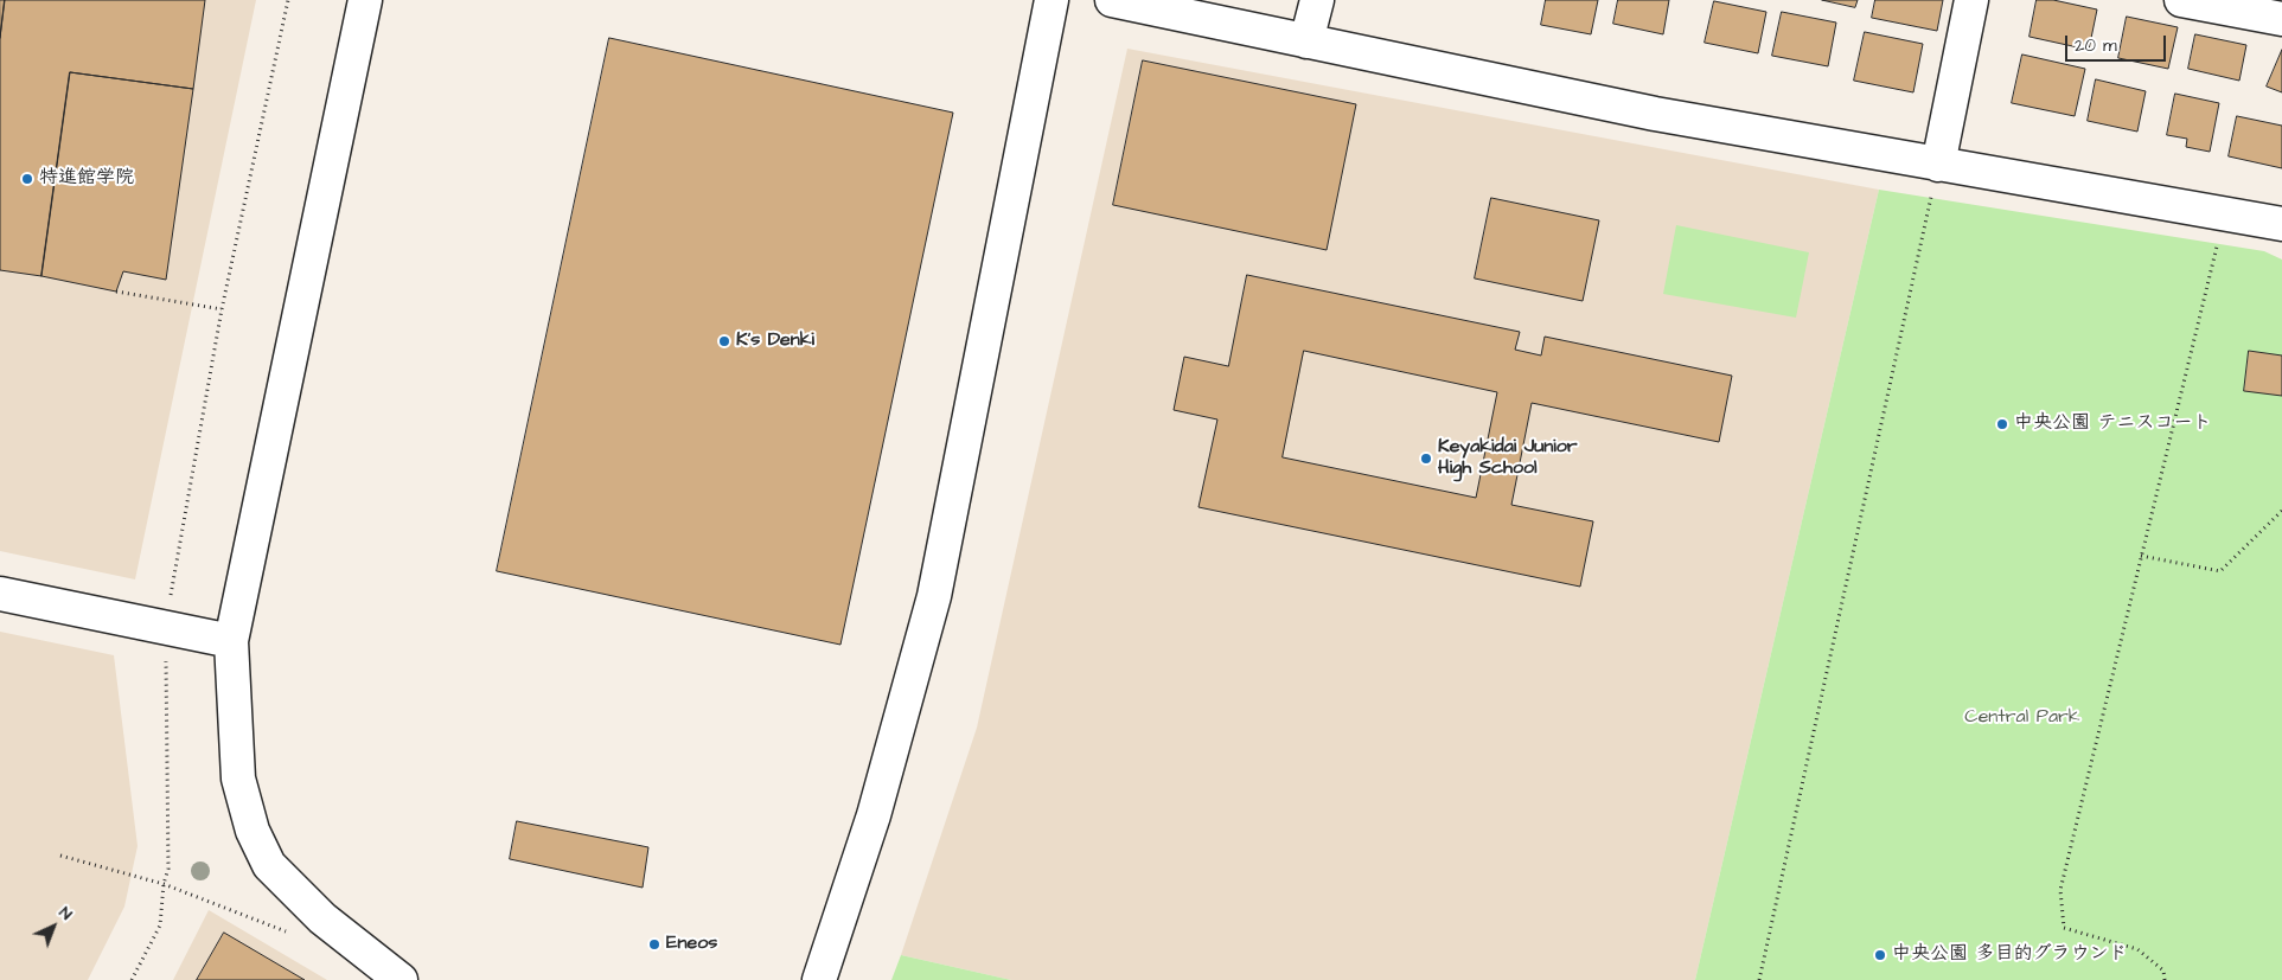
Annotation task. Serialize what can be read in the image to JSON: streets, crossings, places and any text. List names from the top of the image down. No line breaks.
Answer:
{"parks":["Central Park"],"places":["特進館学院","K's Denki","中央公園 テニスコート","Keyakidai Junior High School","Eneos","中央公園 多目的グラウンド"],"scale_bar":"20 m","north":"top right"}
